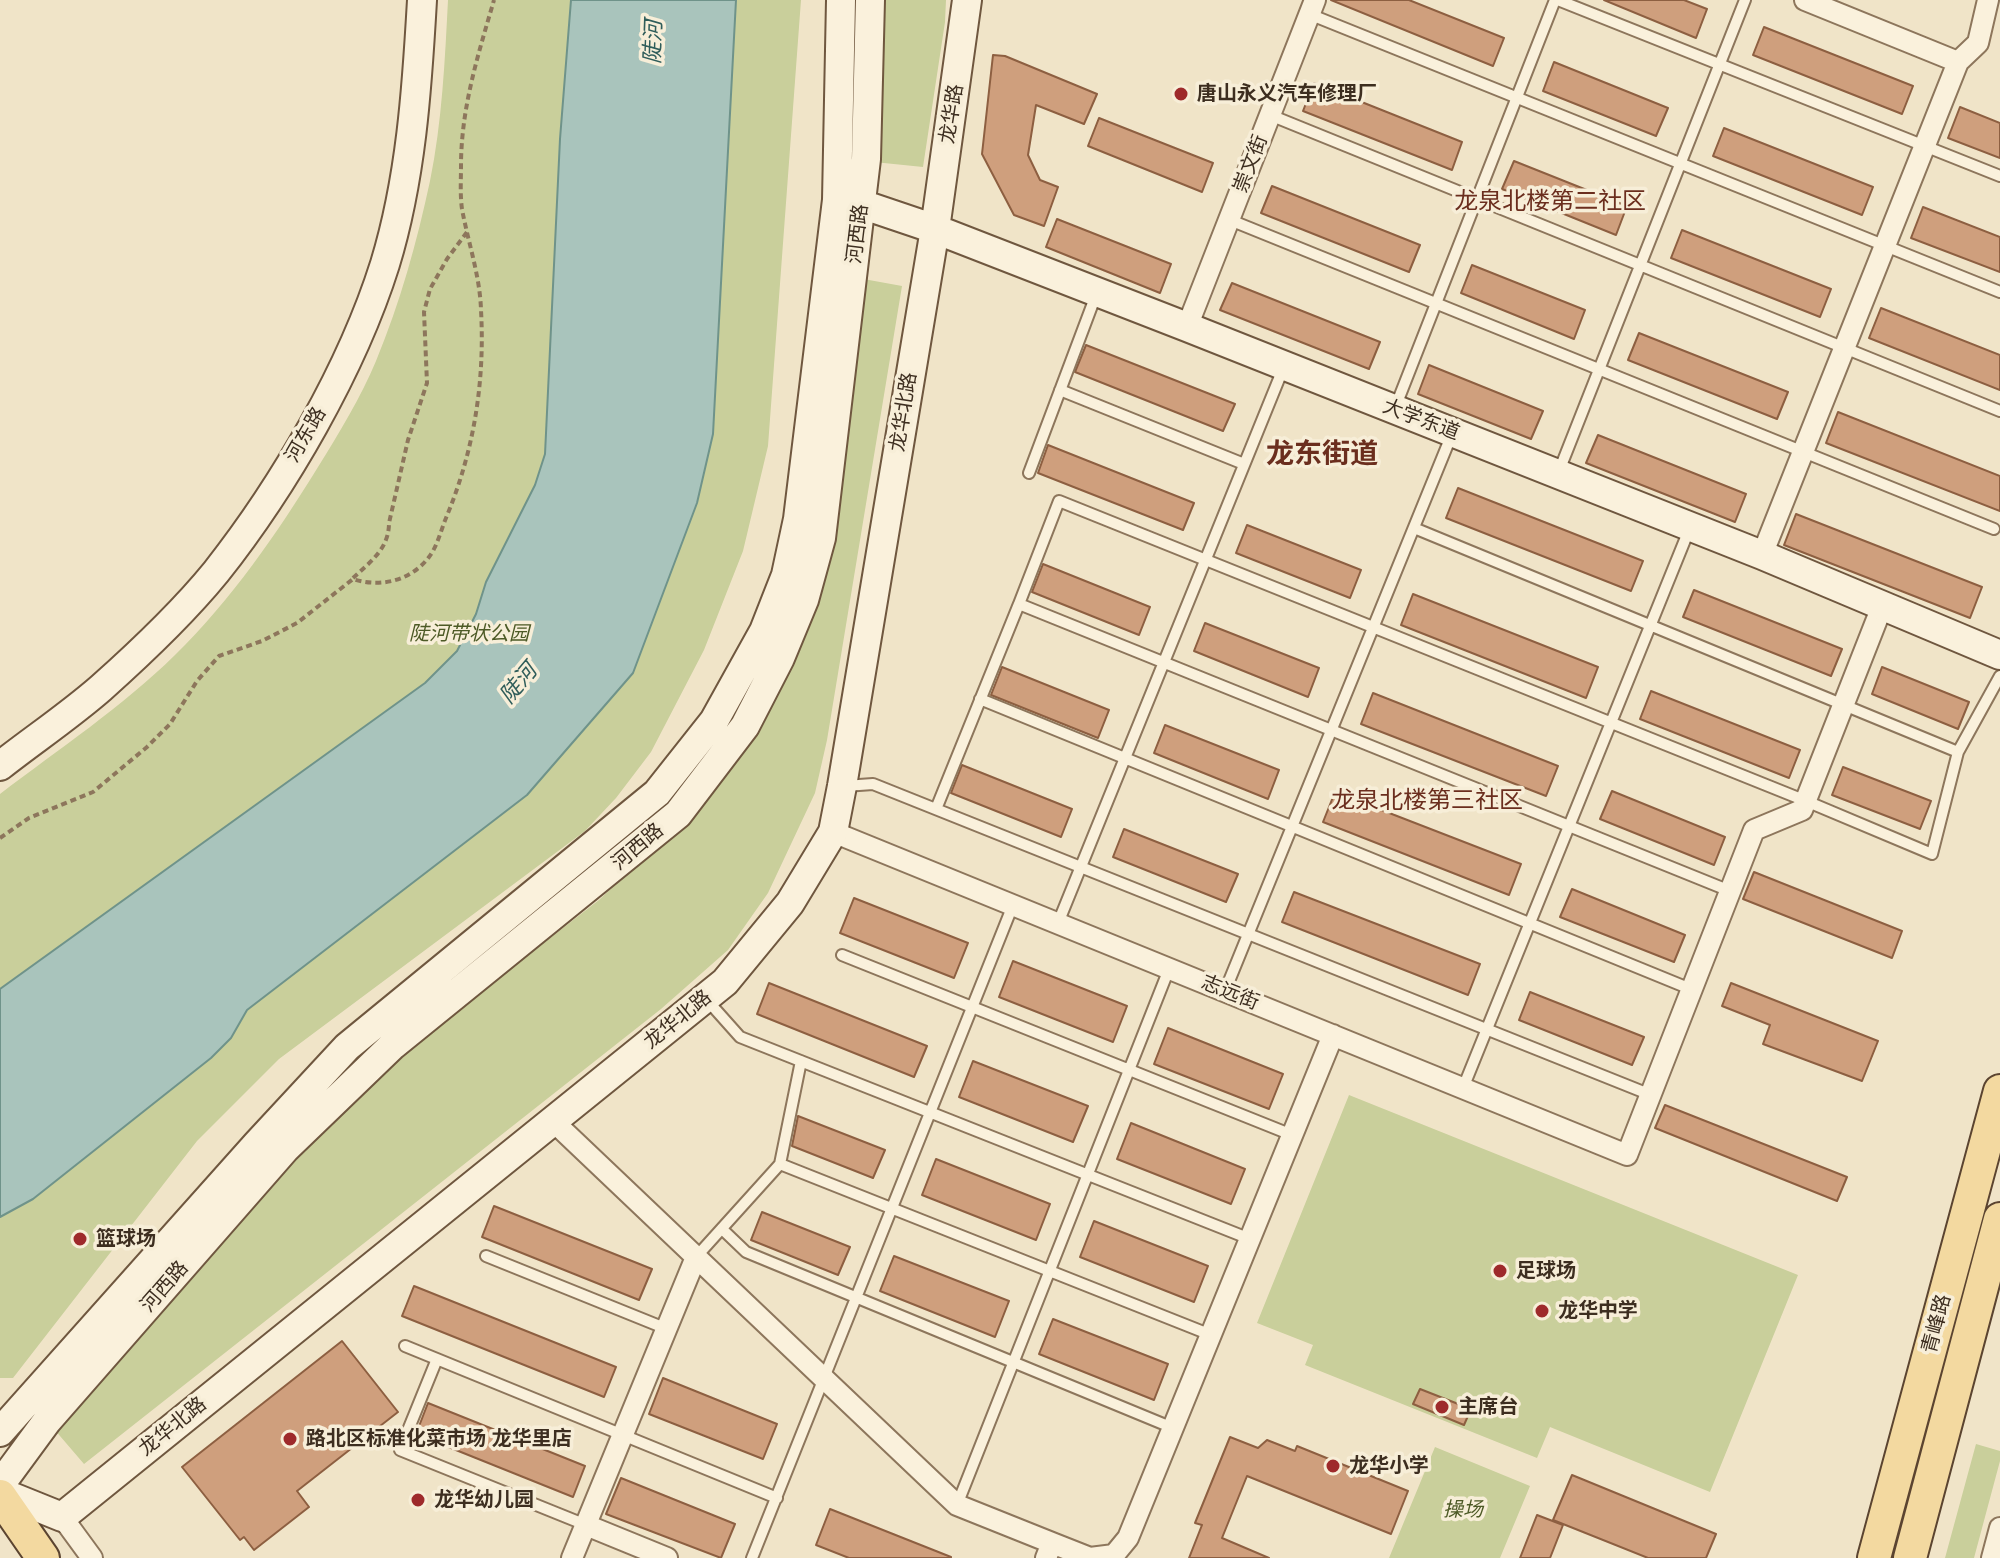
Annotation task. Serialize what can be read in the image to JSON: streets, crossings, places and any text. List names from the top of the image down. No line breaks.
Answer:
{"streets":{"main road":["青峰路"],"street":["龙华路","崇文街","河西路","龙华北路","大学东道","河东路","志远街"]},"crossings":[["龙华路","龙华北路"],["龙华路","大学东道"],["崇文街","大学东道"],["河西路","大学东道"],["龙华北路","大学东道"],["龙华北路","志远街"]],"districts":["龙泉北楼第二社区","龙东街道","龙泉北楼第三社区"],"water":["陡河"],"parks":["陡河带状公园","操场"],"places":["唐山永义汽车修理厂","篮球场","足球场","龙华中学","主席台","路北区标准化菜市场 龙华里店","龙华小学","龙华幼儿园"]}
